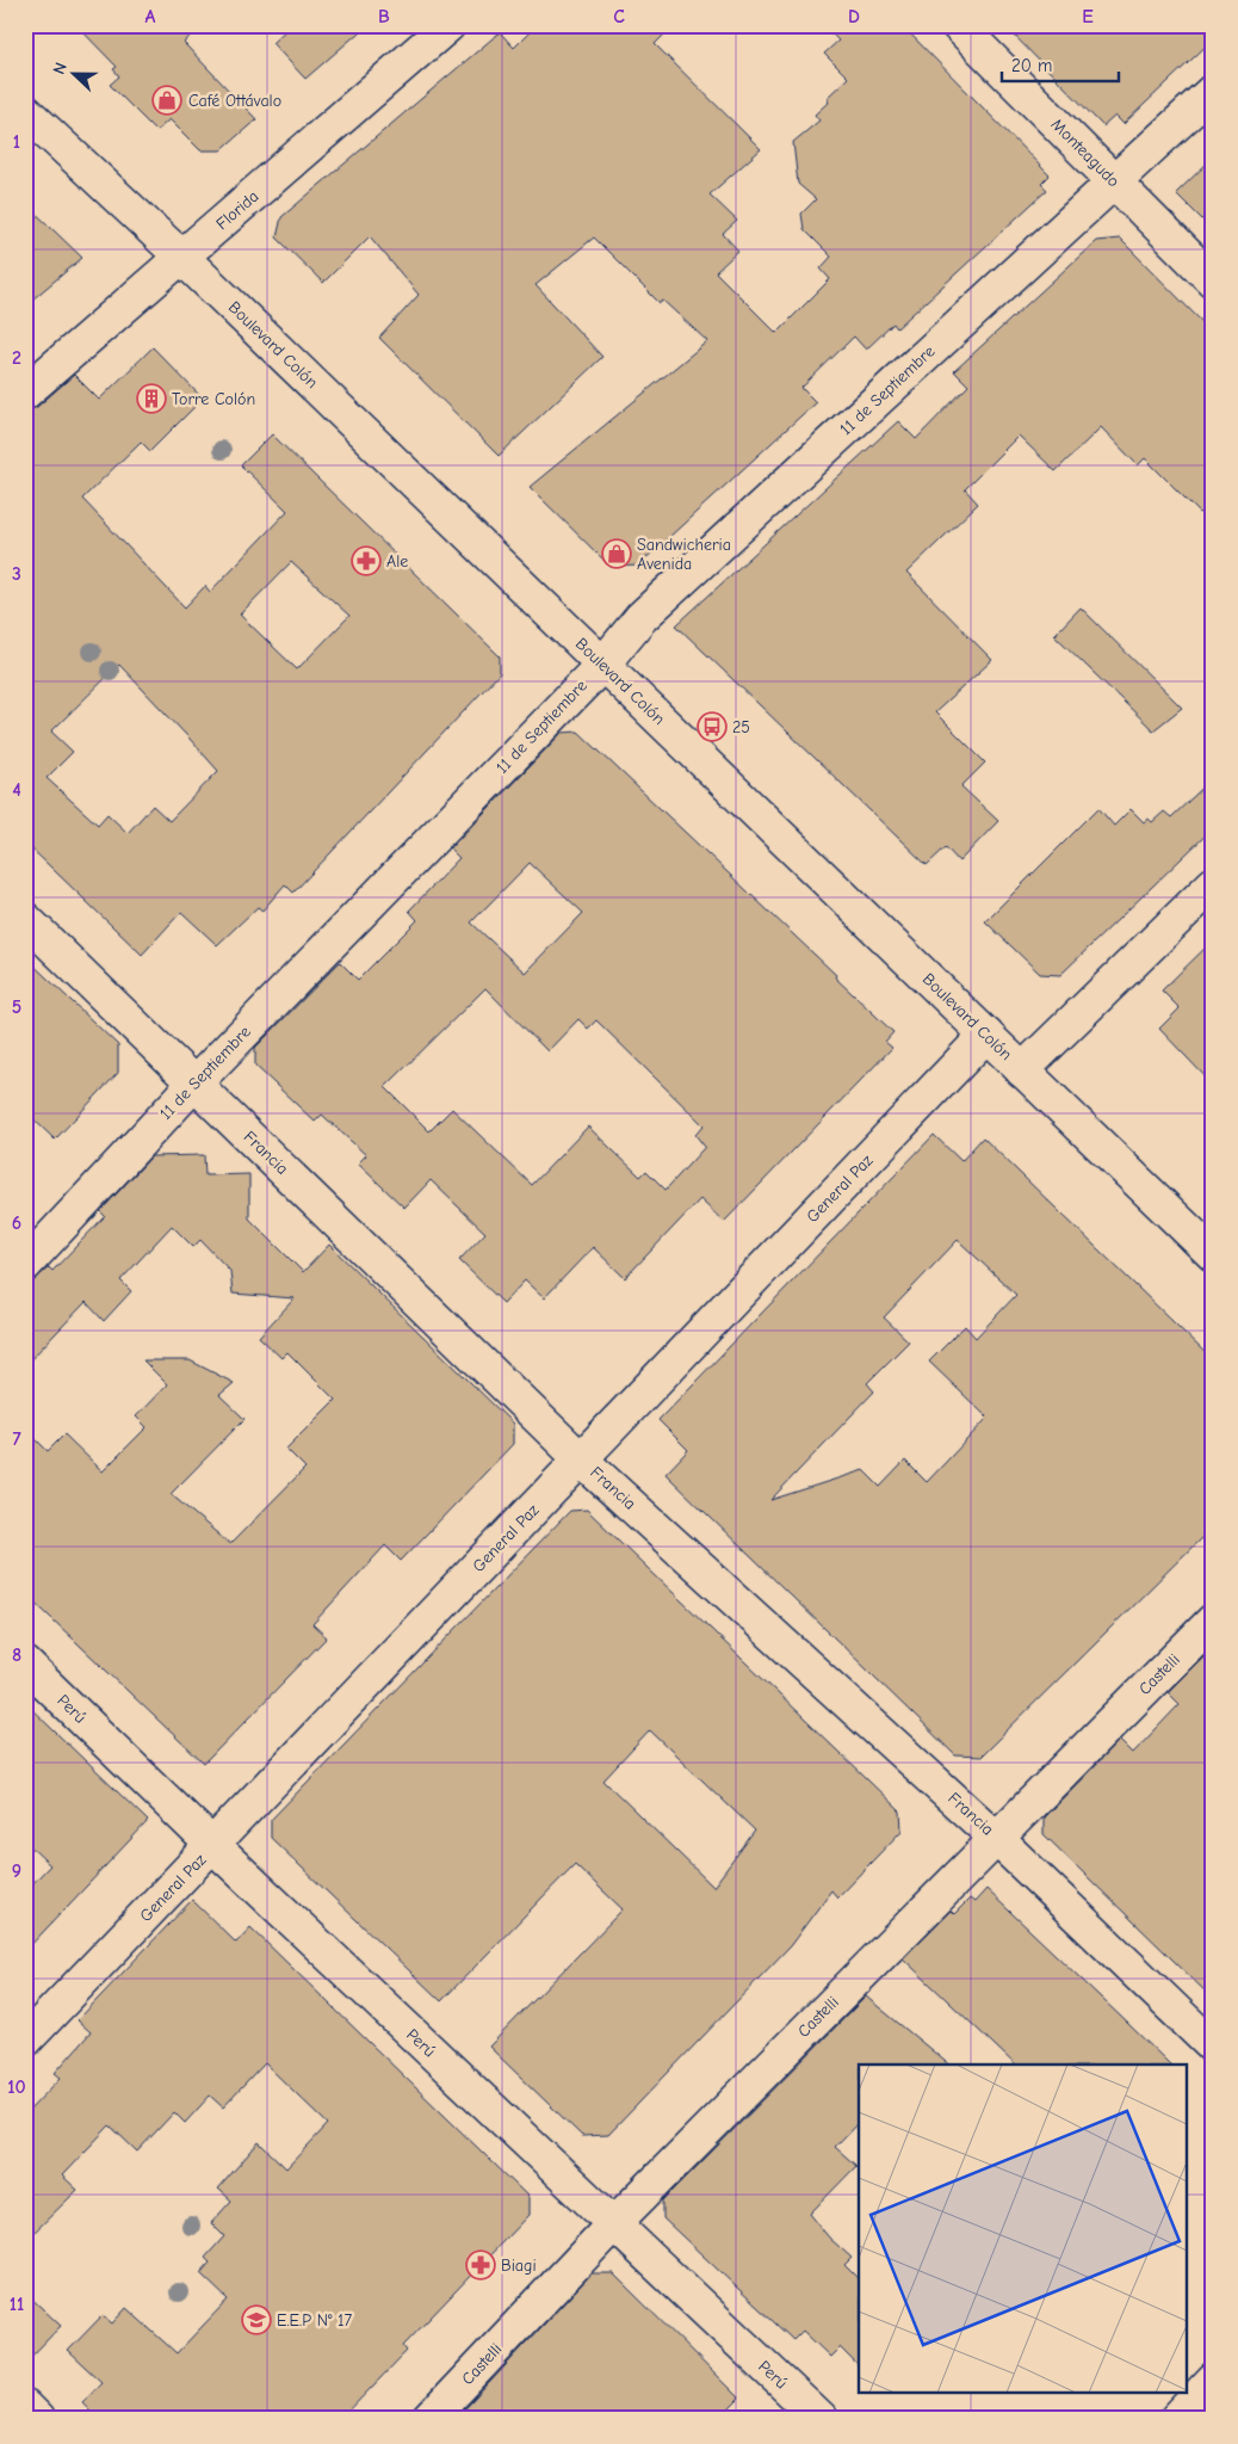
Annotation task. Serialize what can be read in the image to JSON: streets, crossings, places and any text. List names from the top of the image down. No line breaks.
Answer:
{"streets":{"street":["Monteagudo","Florida","Boulevard Colón","11 de Septiembre","Francia","General Paz","Castelli","Perú"]},"crossings":[["Monteagudo","11 de Septiembre"],["Florida","Boulevard Colón"],["Boulevard Colón","11 de Septiembre"],["Boulevard Colón","General Paz"],["11 de Septiembre","Francia"],["Francia","General Paz"],["Francia","Castelli"],["General Paz","Perú"],["Castelli","Perú"]],"places":{"shop":["Café Ottávalo","Sandwicheria Avenida"],"building":["Torre Colón"],"pharmacy":["Ale","Biagi"],"bus stop":["25"],"school or university":["E.E.P N° 17"]},"scale_bar":"20 m","north":"left","grid":{"columns":["A","B","C","D","E"],"rows":["1","2","3","4","5","6","7","8","9","10","11"]}}
